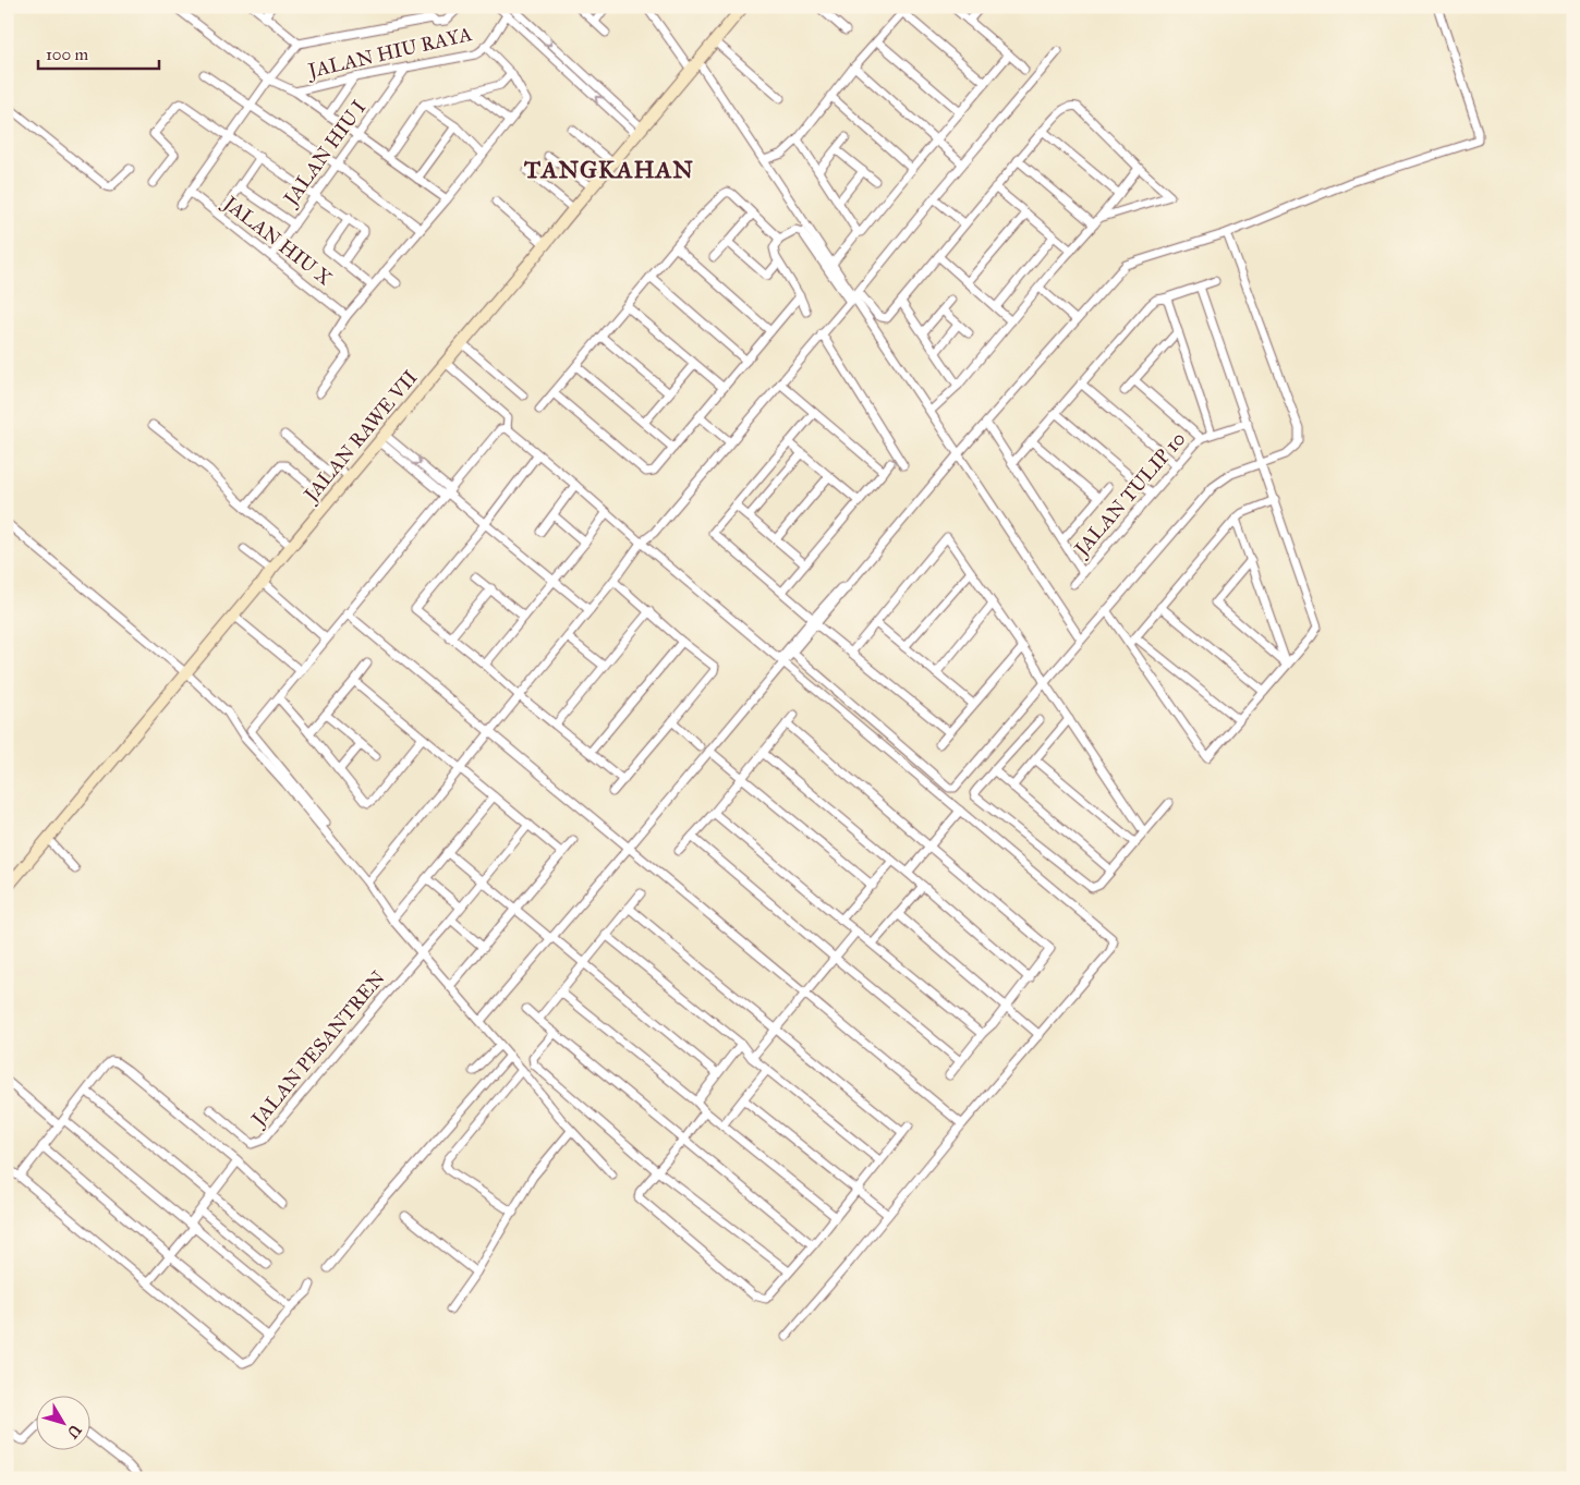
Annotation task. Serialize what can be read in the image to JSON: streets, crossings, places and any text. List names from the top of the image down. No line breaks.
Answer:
{"streets":{"main road":["JALAN RAWE VII"],"street":["JALAN HIU RAYA","JALAN HIU I","JALAN HIU X","JALAN TULIP 10","JALAN PESANTREN"]},"crossings":[["JALAN HIU RAYA","JALAN HIU I"],["JALAN HIU I","JALAN HIU X"]],"districts":["TANGKAHAN"],"scale_bar":"100 m","north":"bottom right"}
